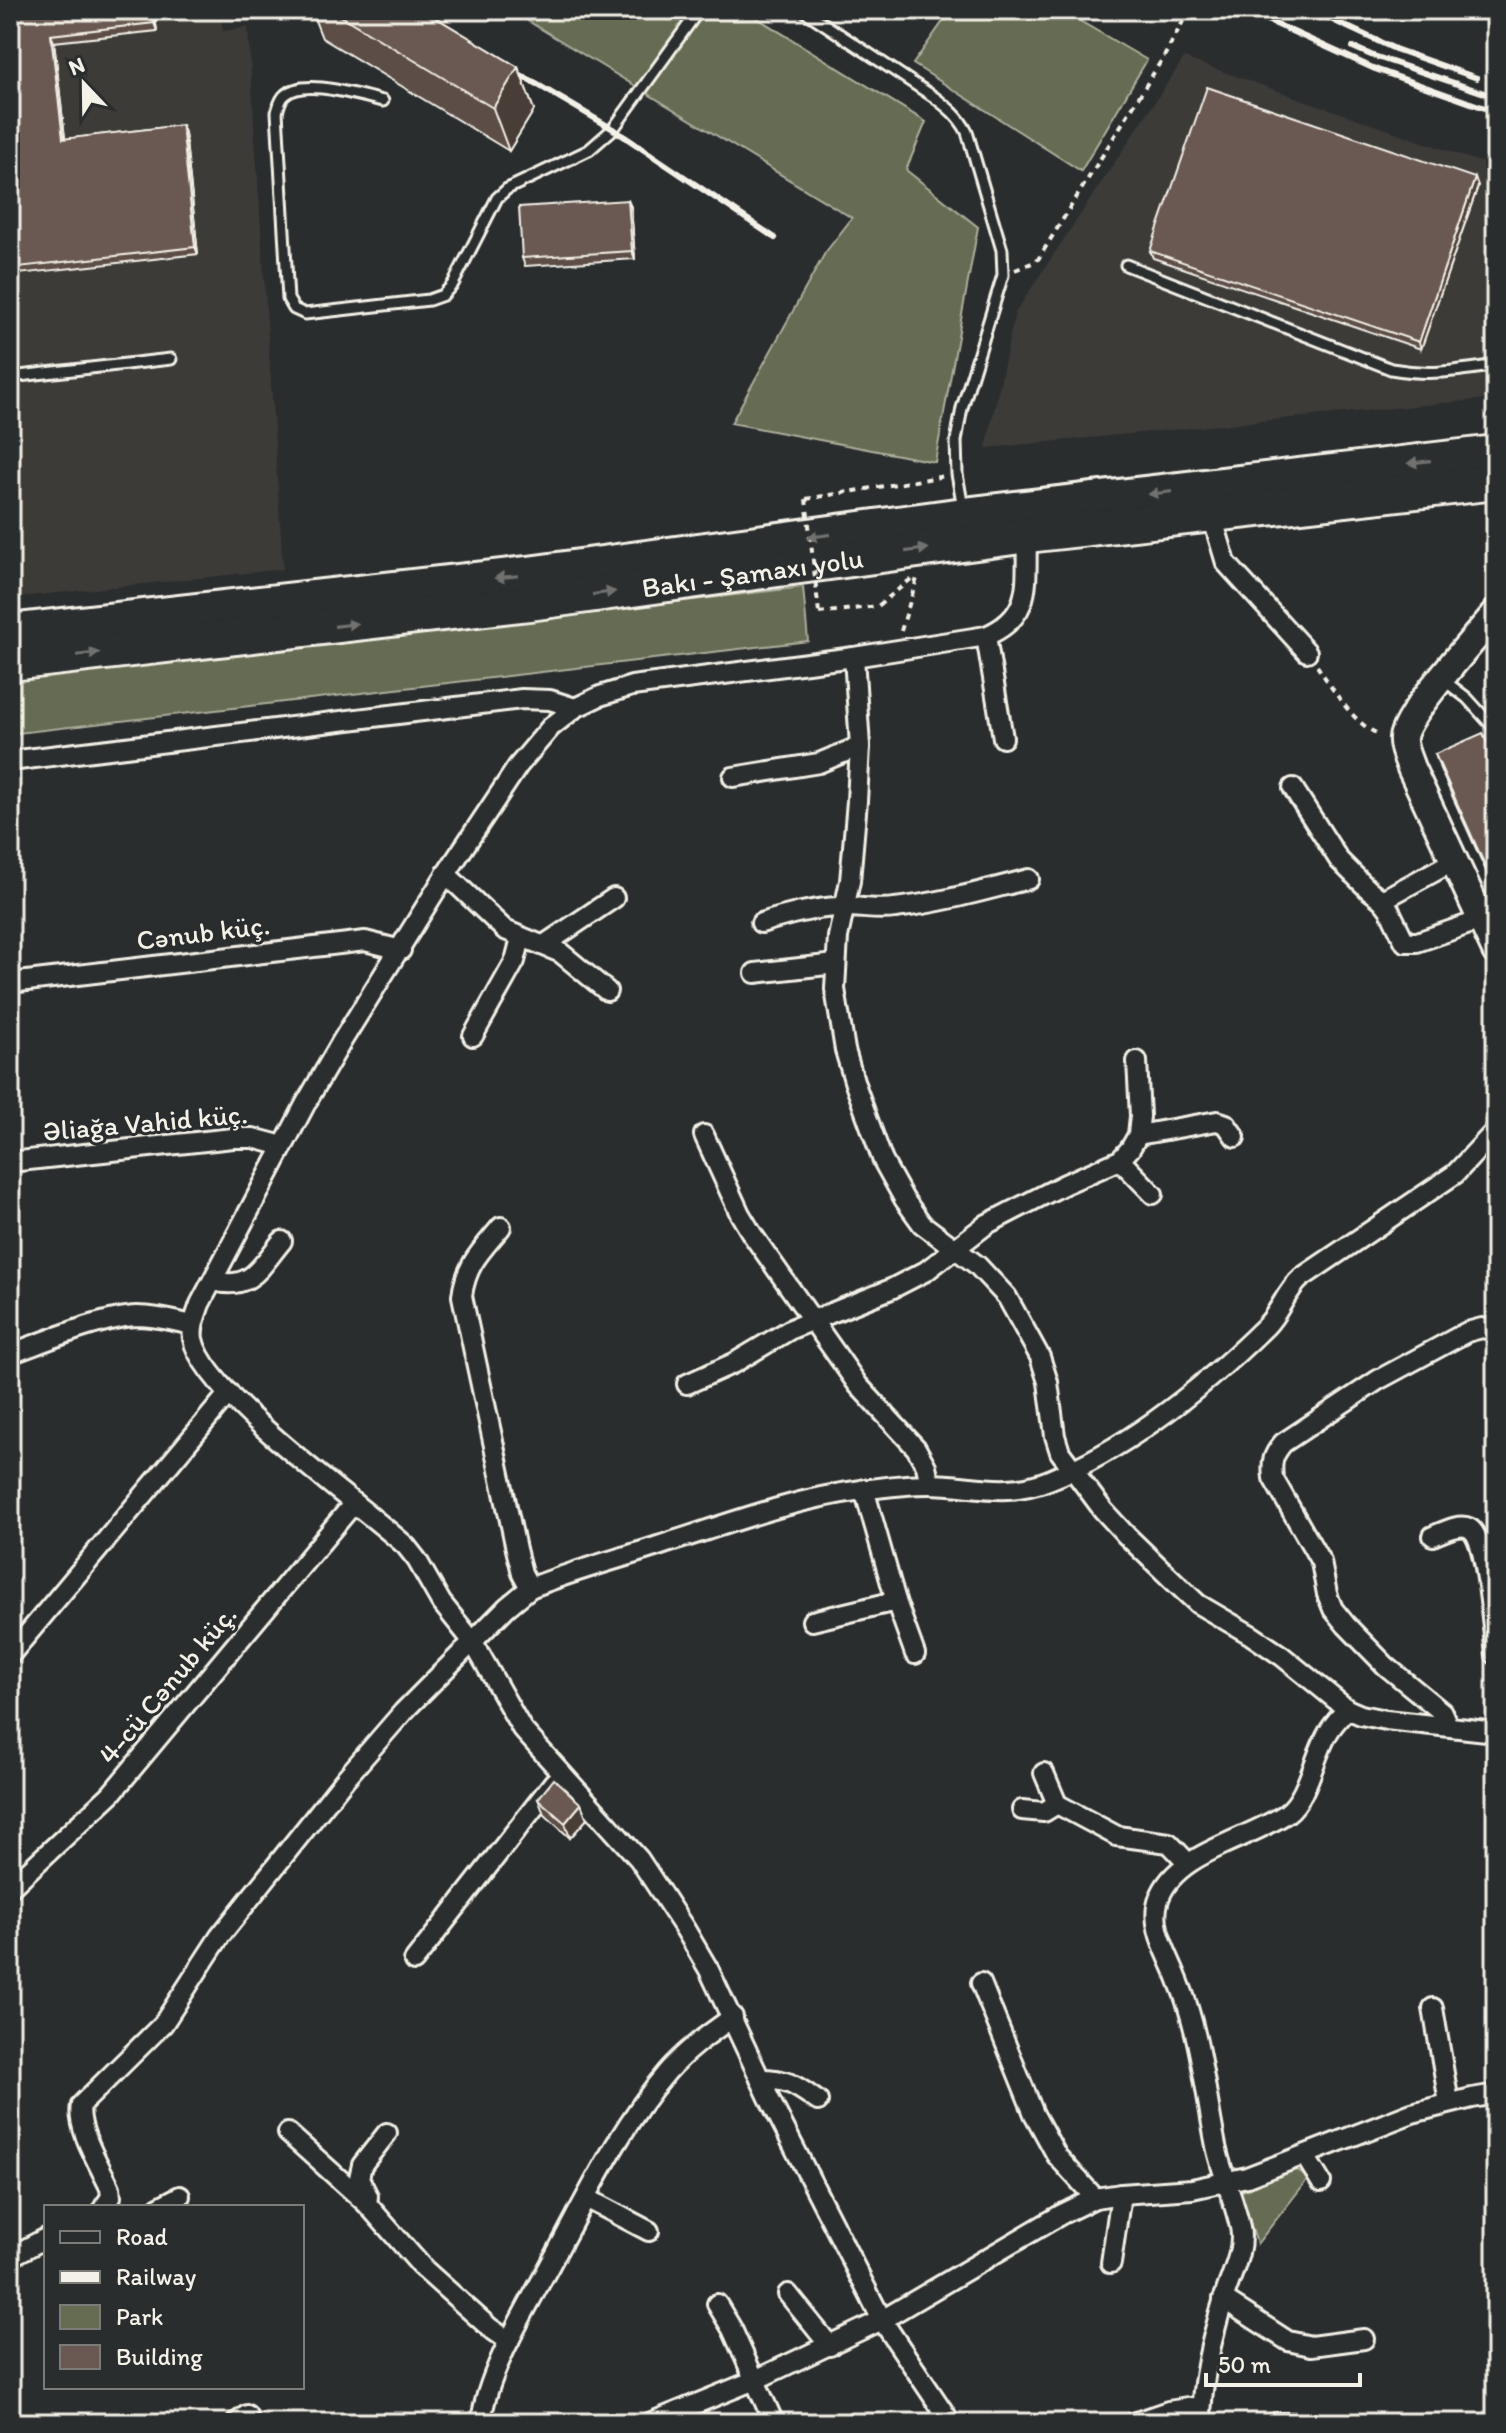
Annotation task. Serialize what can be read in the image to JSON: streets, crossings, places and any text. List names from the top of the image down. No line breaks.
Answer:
{"streets":{"highway":["Bakı - Şamaxı yolu"],"street":["Cənub küç.","Əliağa Vahid küç.","4-cü Cənub küç."]},"legend":["Road","Railway","Park","Building"],"scale_bar":"50 m","north":"top"}
